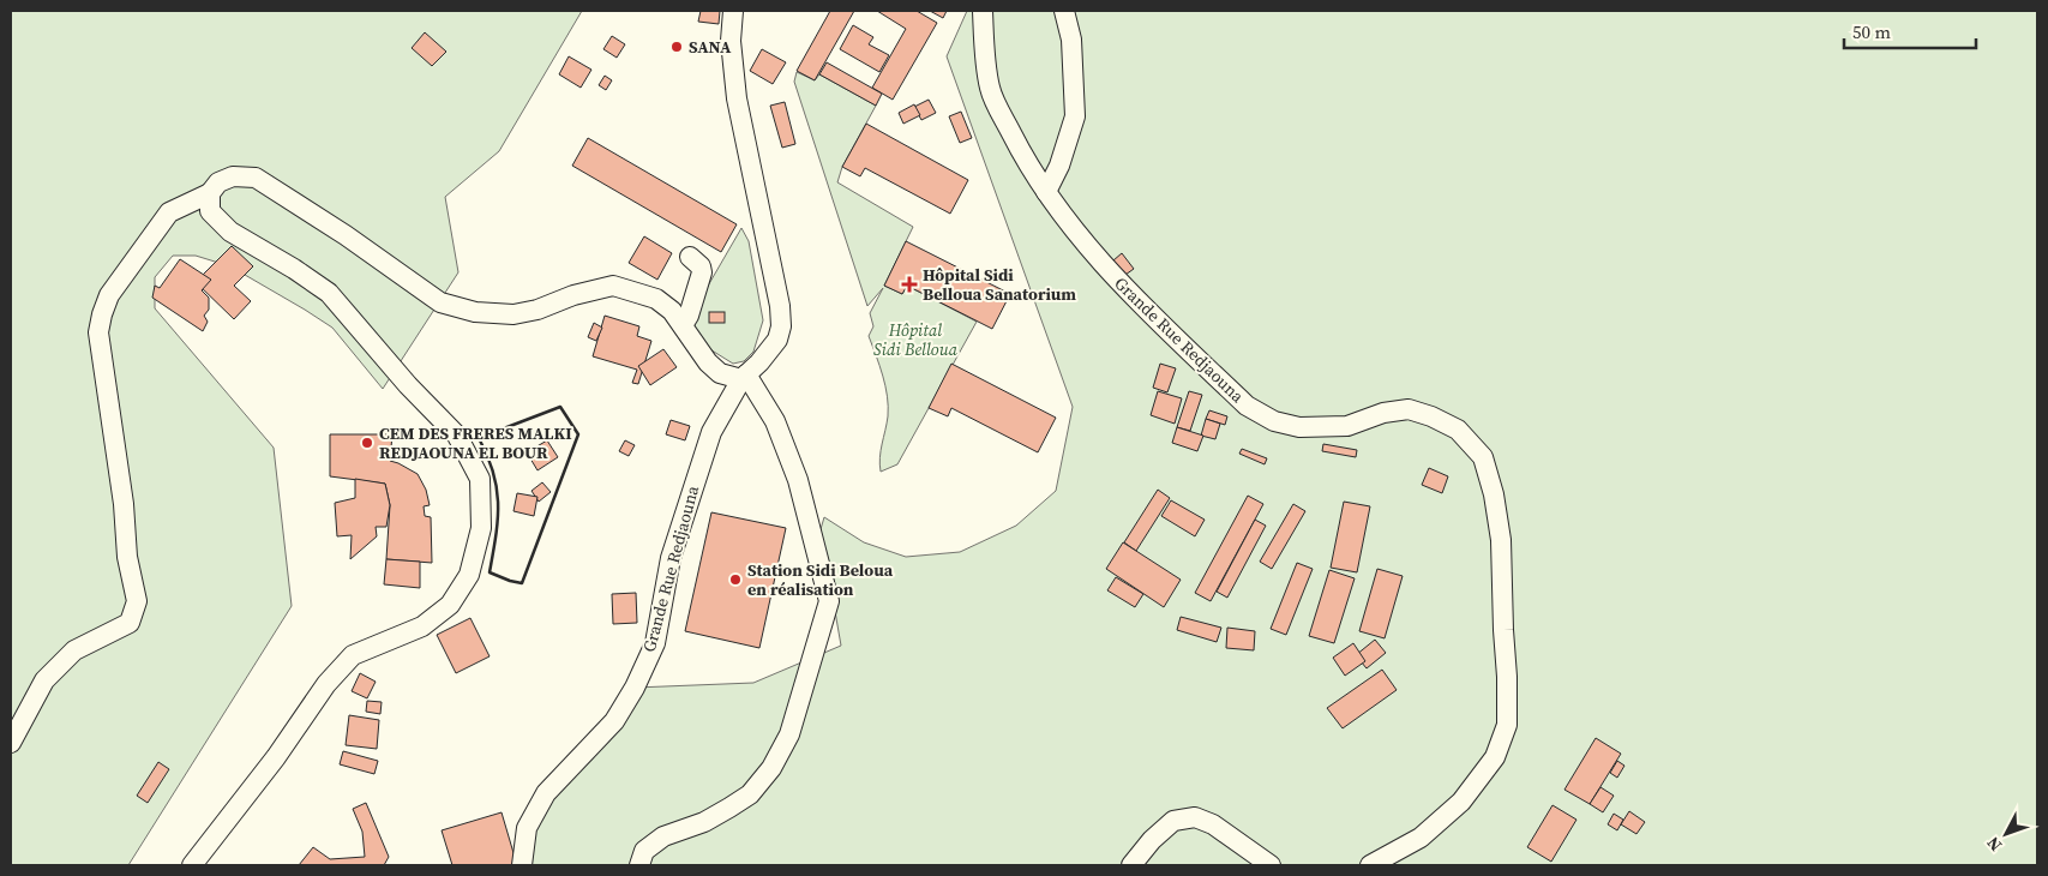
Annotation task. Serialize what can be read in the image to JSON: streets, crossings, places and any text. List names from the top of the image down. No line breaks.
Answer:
{"streets":{"street":["Grande Rue Redjaouna"]},"parks":["Hôpital Sidi Belloua"],"places":{"other":["SANA","CEM DES FRERES MALKI REDJAOUNA EL BOUR","Station Sidi Beloua en réalisation"],"health":["Hôpital Sidi Belloua Sanatorium"]},"scale_bar":"50 m","north":"bottom left"}
